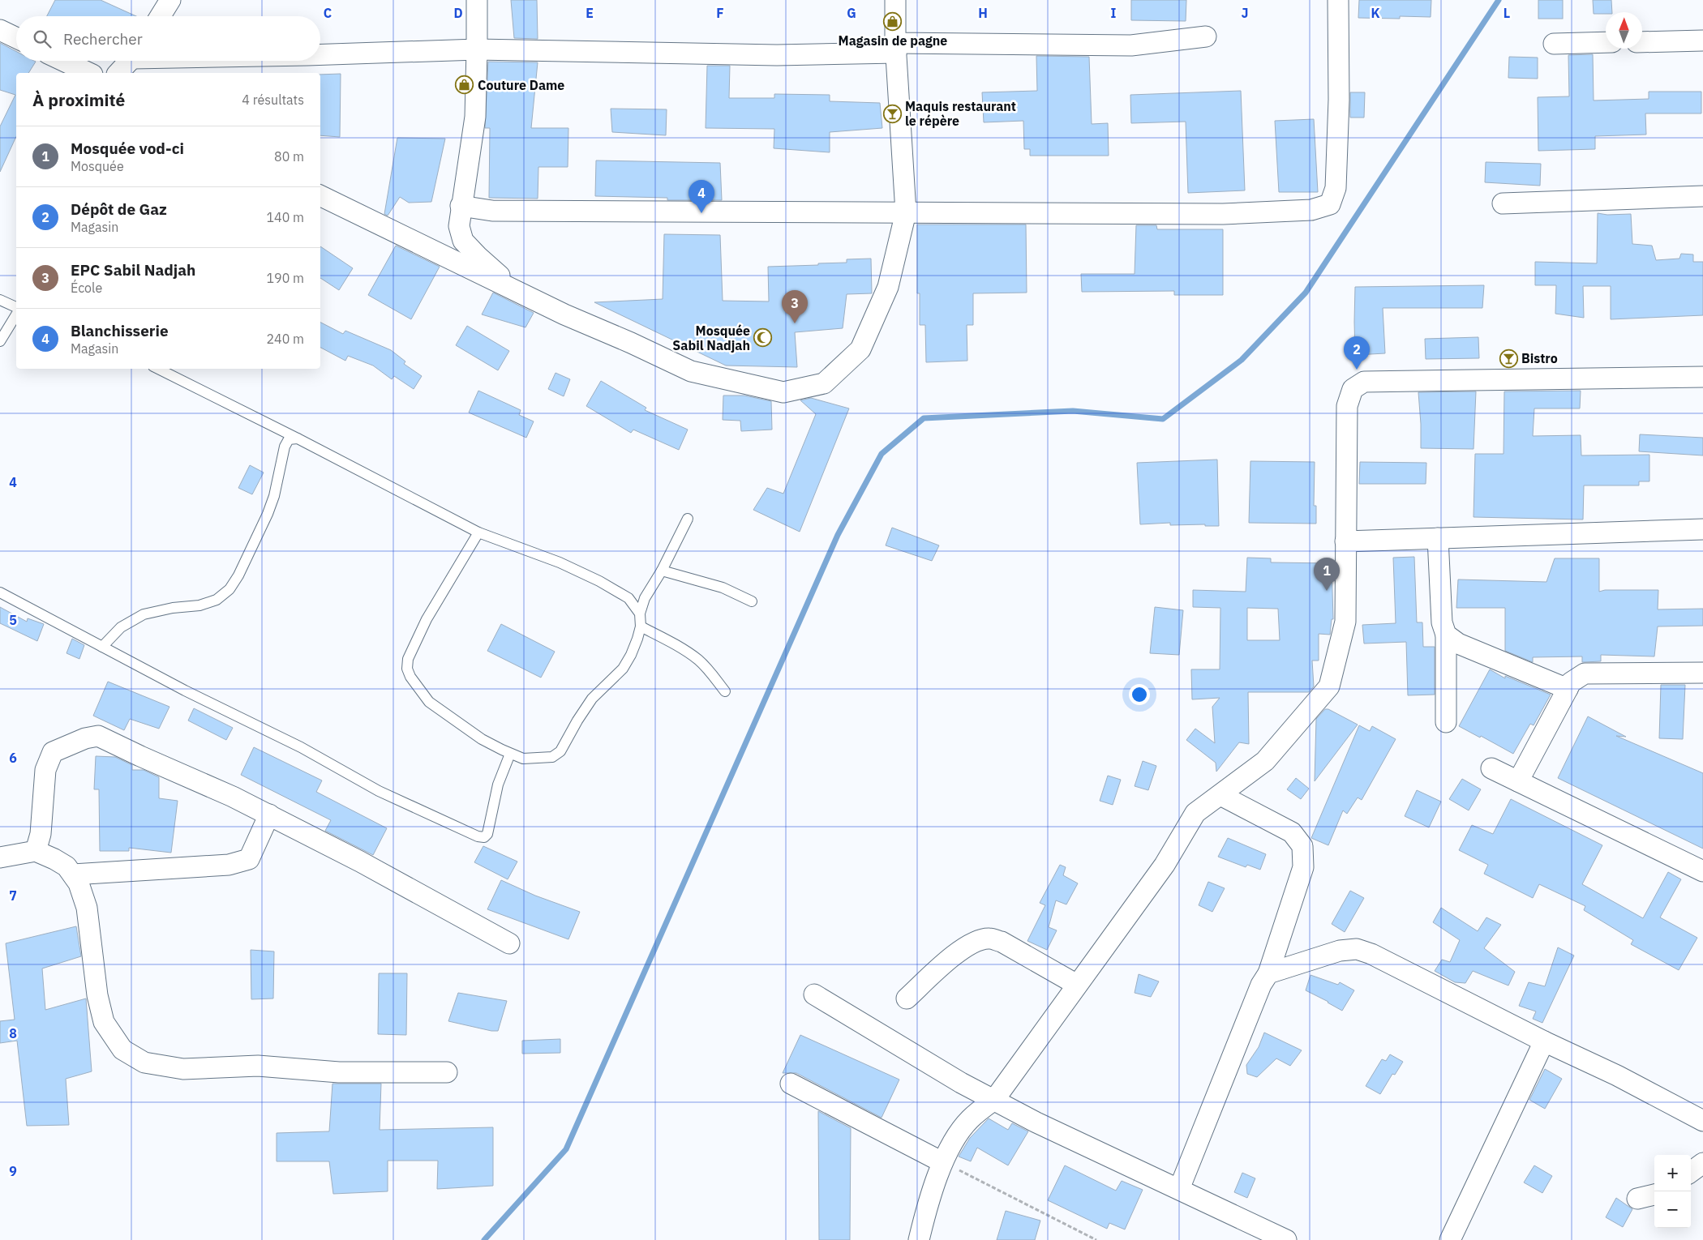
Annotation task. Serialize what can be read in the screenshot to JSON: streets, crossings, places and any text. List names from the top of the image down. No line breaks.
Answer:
{"places":{"shop":["Magasin de pagne","Couture Dame"],"bar":["Maquis restaurant le répère","Bistro"],"mosque":["Mosquée Sabil Nadjah"]},"north":"top","page":{"search":"Rechercher","heading":["À proximité","4 résultats"],"list":[{"mark":"1","name":"Mosquée vod-ci","note":"Mosquée","value":"80 m"},{"mark":"2","name":"Dépôt de Gaz","note":"Magasin","value":"140 m"},{"mark":"3","name":"EPC Sabil Nadjah","note":"École","value":"190 m"},{"mark":"4","name":"Blanchisserie","note":"Magasin","value":"240 m"}],"pins":["4","3","2","1"],"map_buttons":["+","−"]},"grid":{"columns":["C","D","E","F","G","H","I","J","K","L"],"rows":["4","5","6","7","8","9"]}}
